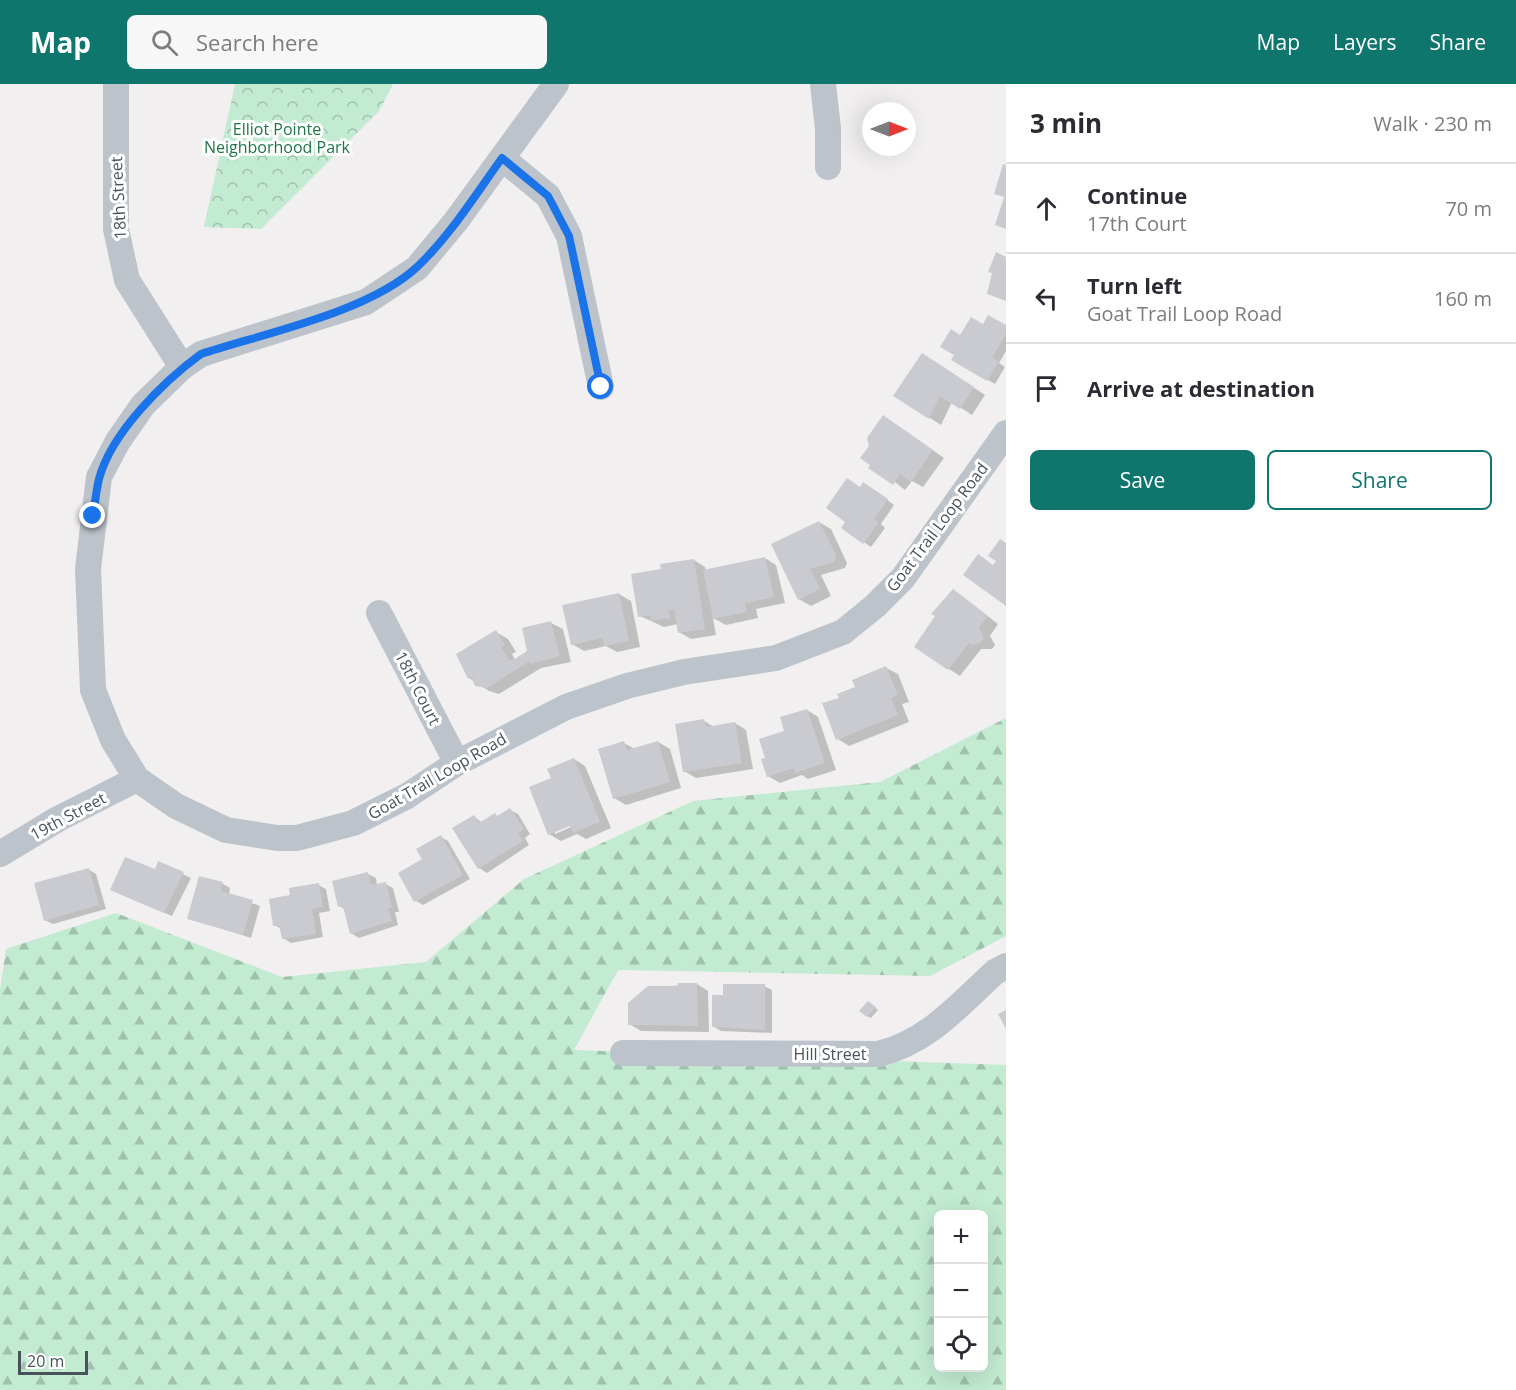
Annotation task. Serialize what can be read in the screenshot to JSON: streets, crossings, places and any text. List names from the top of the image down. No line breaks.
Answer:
{"streets":{"street":["18th Street","Goat Trail Loop Road","18th Court","19th Street","Hill Street"]},"crossings":[["18th Street","Goat Trail Loop Road"],["Goat Trail Loop Road","18th Court"],["Goat Trail Loop Road","19th Street"]],"parks":["Elliot Pointe Neighborhood Park"],"scale_bar":"20 m","north":"right","page":{"header":"Map","search":"Search here","nav":["Map","Layers","Share"],"heading":["3 min","Walk · 230 m"],"list":[["Continue","17th Court","70 m"],["Turn left","Goat Trail Loop Road","160 m"],"Arrive at destination"],"buttons":["Save","Share"],"map_buttons":["+","−"],"scale":"20 m"}}
